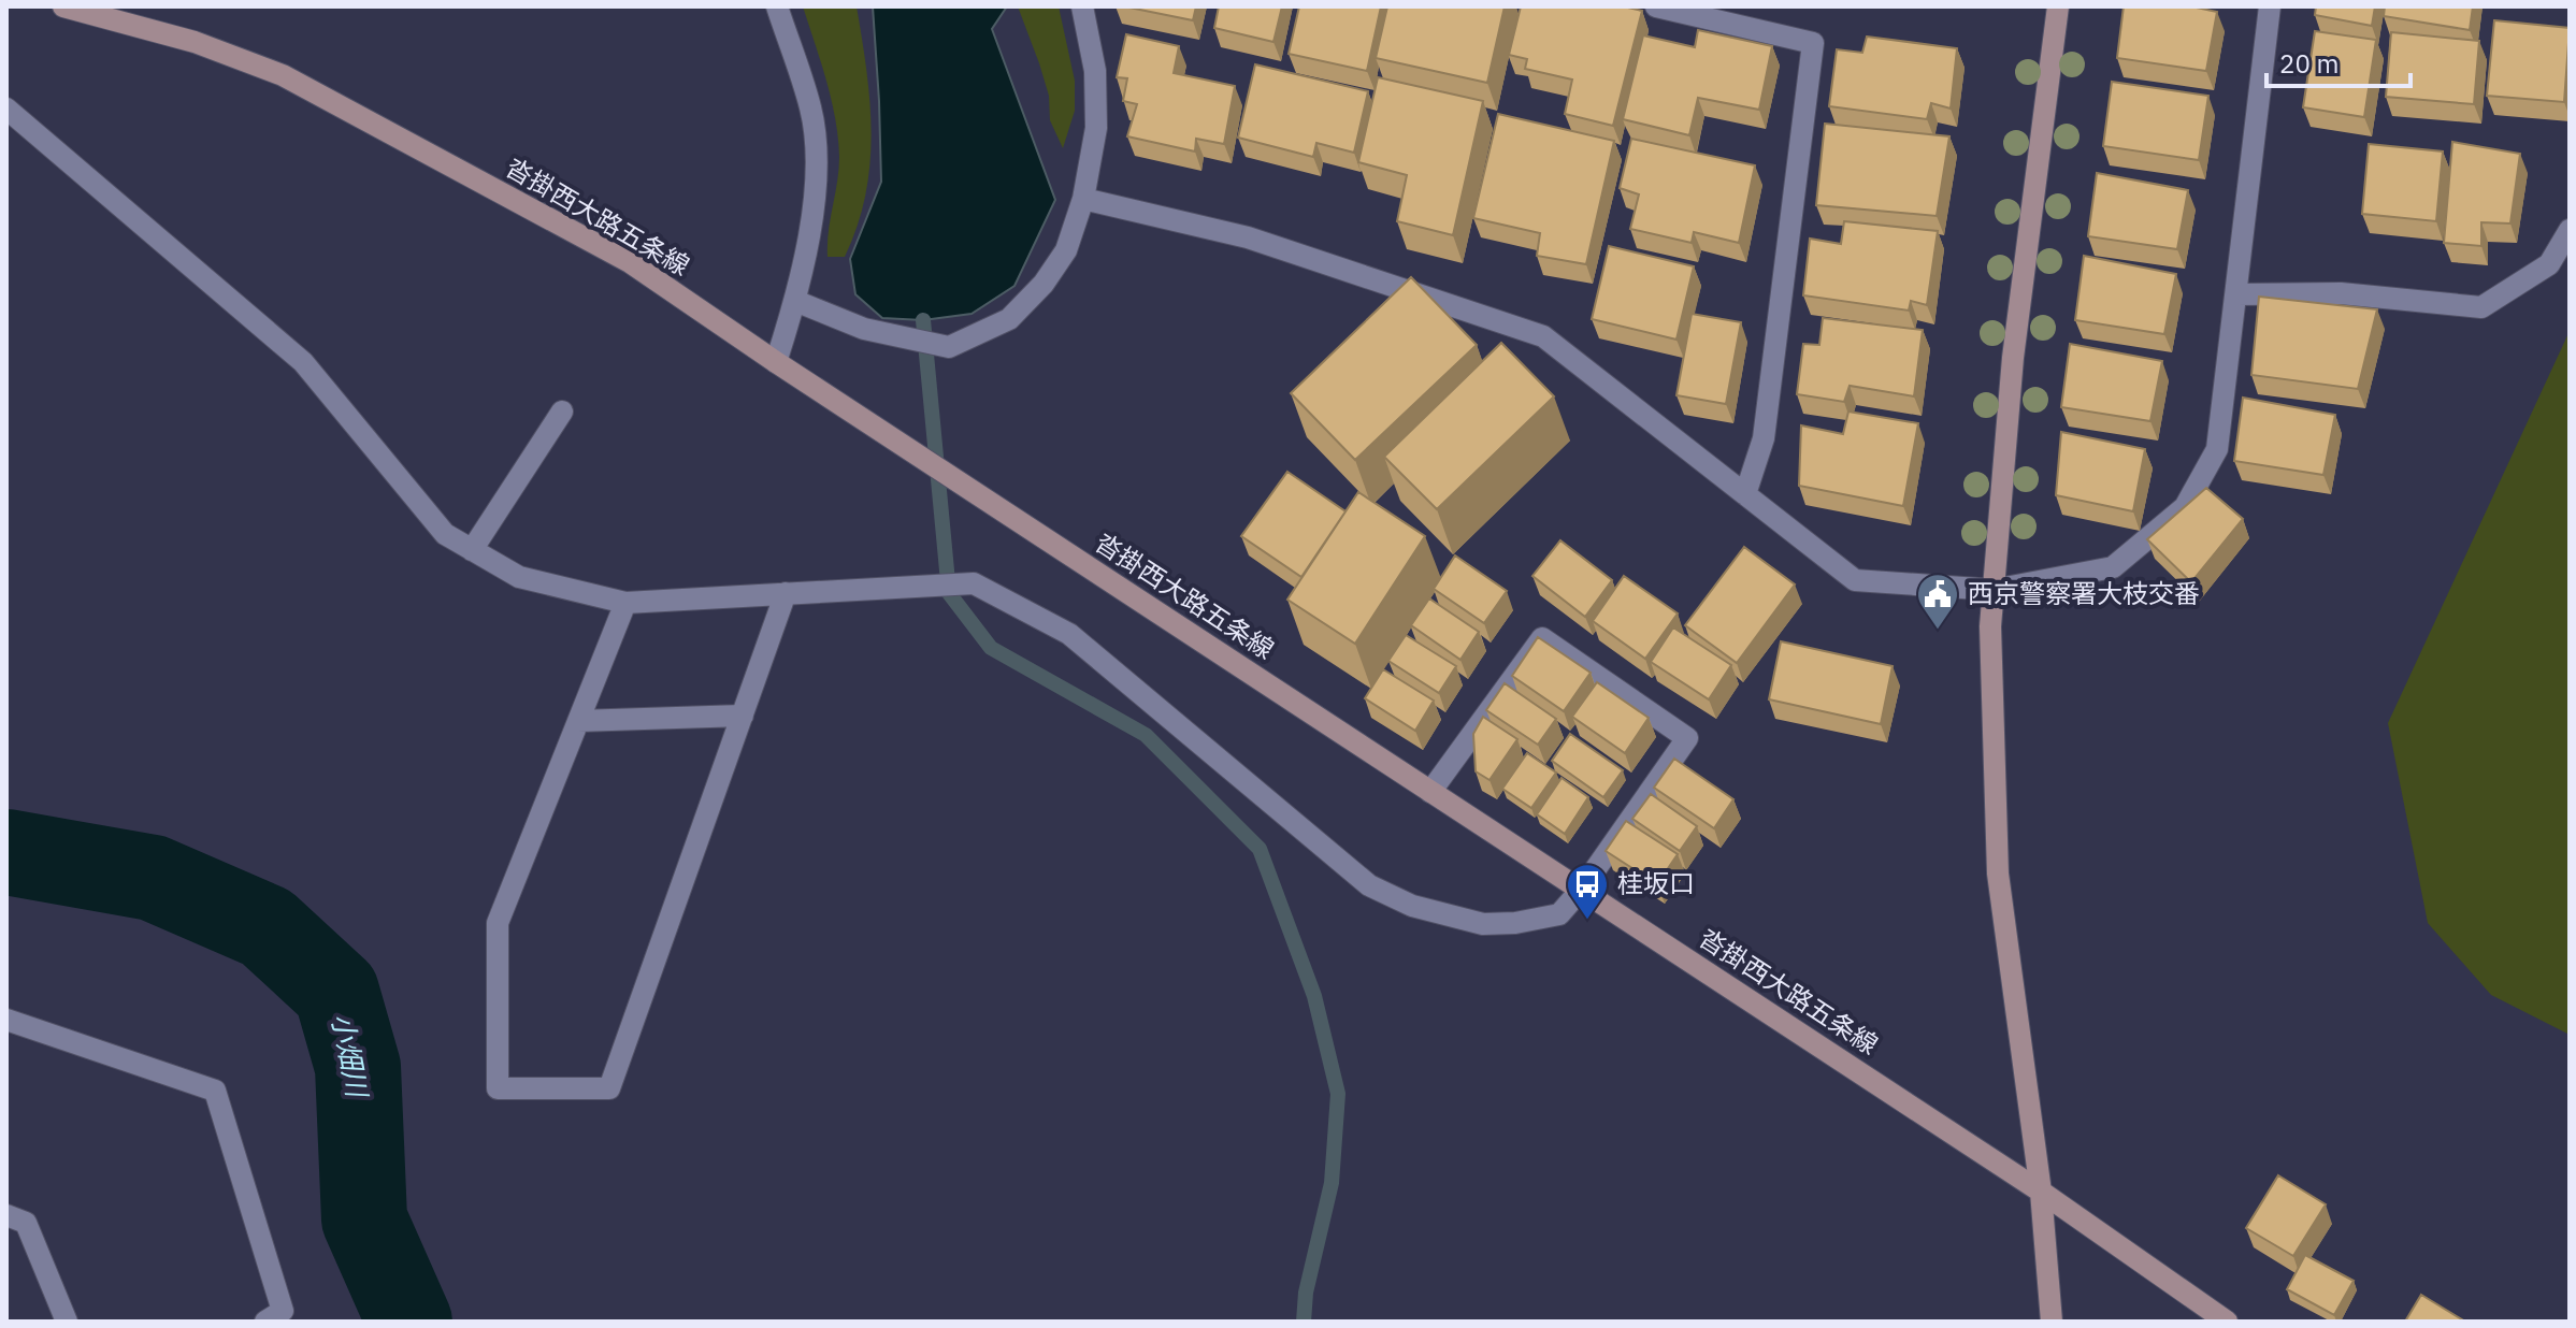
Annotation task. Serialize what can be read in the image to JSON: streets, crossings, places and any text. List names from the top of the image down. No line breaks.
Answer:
{"streets":{"main road":["沓掛西大路五条線"]},"water":["小畑川"],"places":{"public building":["西京警察署大枝交番"],"bus stop":["桂坂口"]},"scale_bar":"20 m"}
